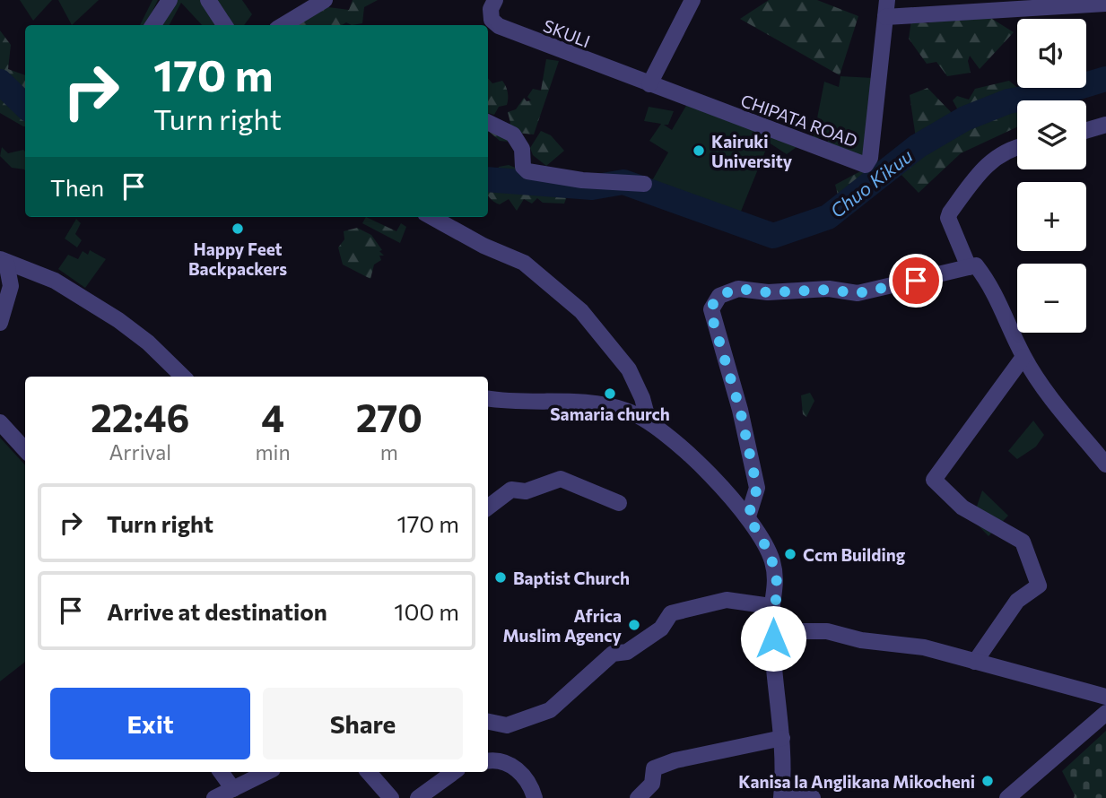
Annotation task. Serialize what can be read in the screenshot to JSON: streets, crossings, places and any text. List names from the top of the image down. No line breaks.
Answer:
{"streets":{"street":["SKULI","CHIPATA ROAD"]},"crossings":[["SKULI","CHIPATA ROAD"]],"water":["Chuo Kikuu"],"places":["Kairuki University","Happy Feet Backpackers","Samaria church","Ccm Building","Baptist Church","Africa Muslim Agency","Kanisa la Anglikana Mikocheni"],"page":{"map_buttons":["+","−"],"turn":["170 m","Turn right"],"then":"Then","eta":["22:46","Arrival","4","min","270","m"],"list":[{"name":"Turn right","value":"170 m"},{"name":"Arrive at destination","value":"100 m"}],"buttons":["Exit","Share"]}}
